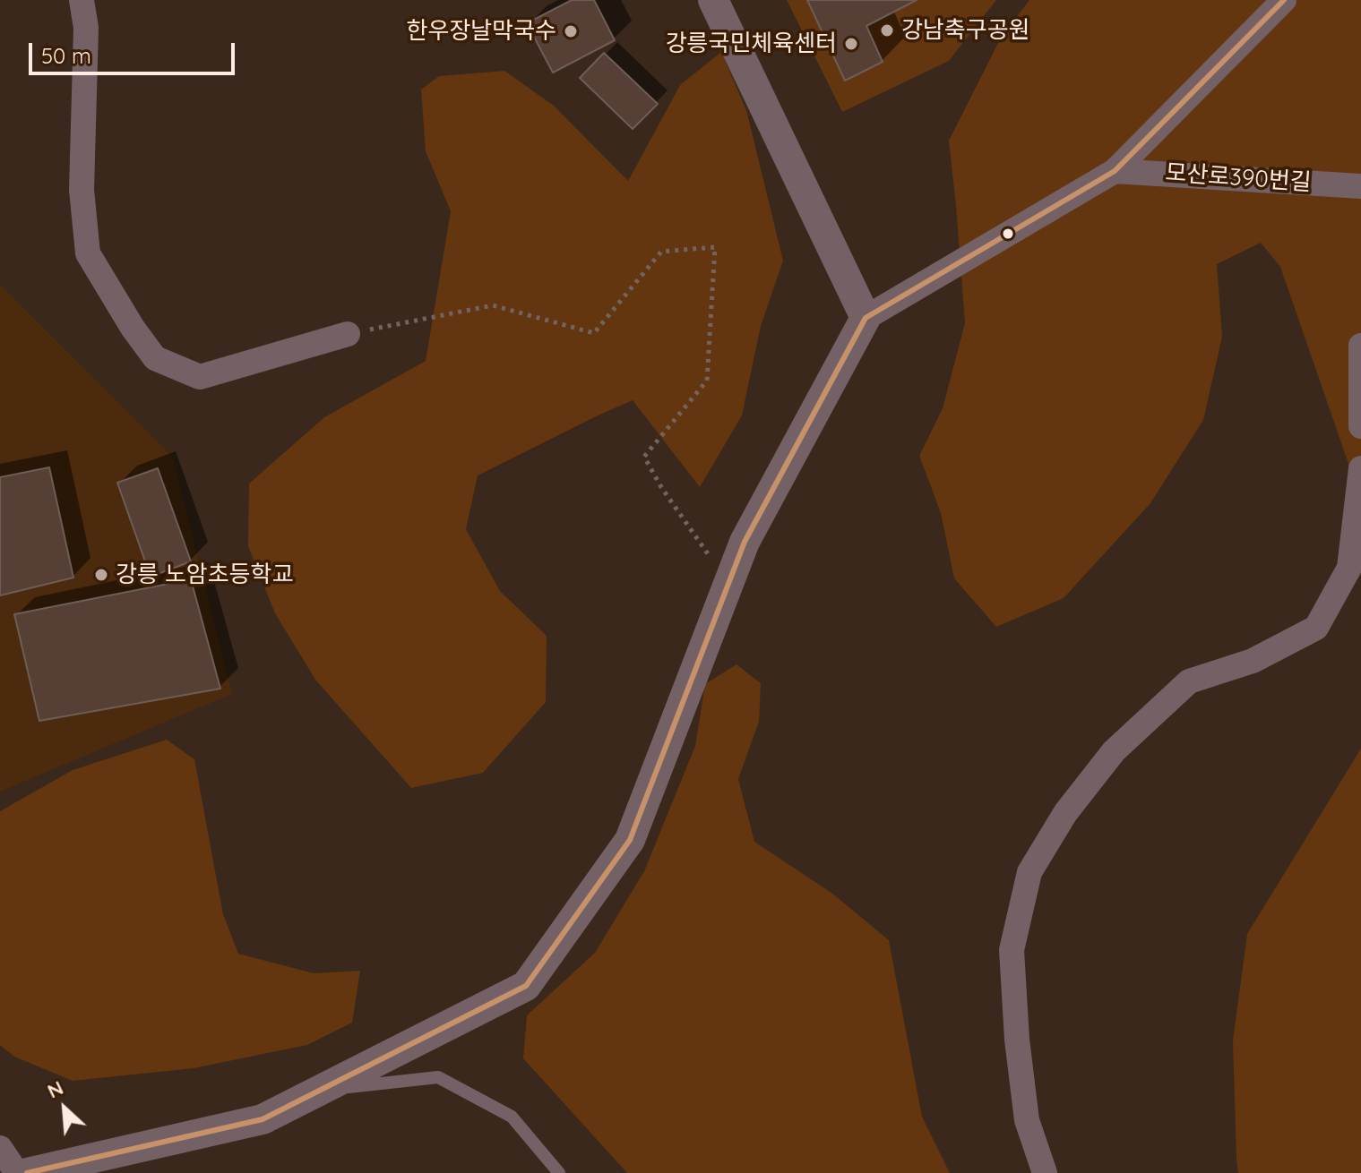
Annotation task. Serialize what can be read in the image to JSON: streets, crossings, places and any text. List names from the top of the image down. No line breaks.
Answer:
{"streets":{"street":["모산로390번길"]},"places":["강남축구공원","한우장날막국수","강릉국민체육센터","강릉 노암초등학교"],"scale_bar":"50 m","north":"top left"}
